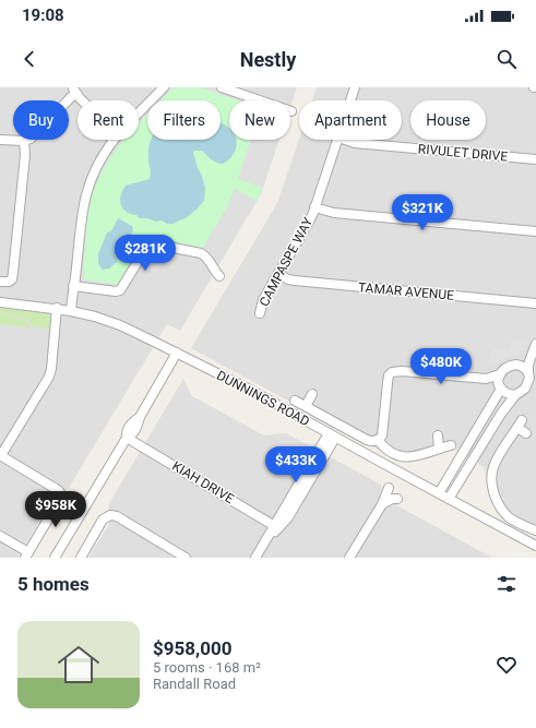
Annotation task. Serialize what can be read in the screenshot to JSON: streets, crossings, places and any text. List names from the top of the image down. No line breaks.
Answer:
{"streets":{"street":["RIVULET DRIVE","CAMPASPE WAY","TAMAR AVENUE","DUNNINGS ROAD","KIAH DRIVE"]},"crossings":[["CAMPASPE WAY","TAMAR AVENUE"]],"page":{"status":"19:08","header":"Nestly","chip":["Buy","Rent","Filters","New","Apartment","House"],"price":["$321K","$281K","$480K","$433K","$958K"],"heading":"5 homes","list":[{"name":"$958,000","note":"5 rooms · 168 m² · Randall Road"}]}}
